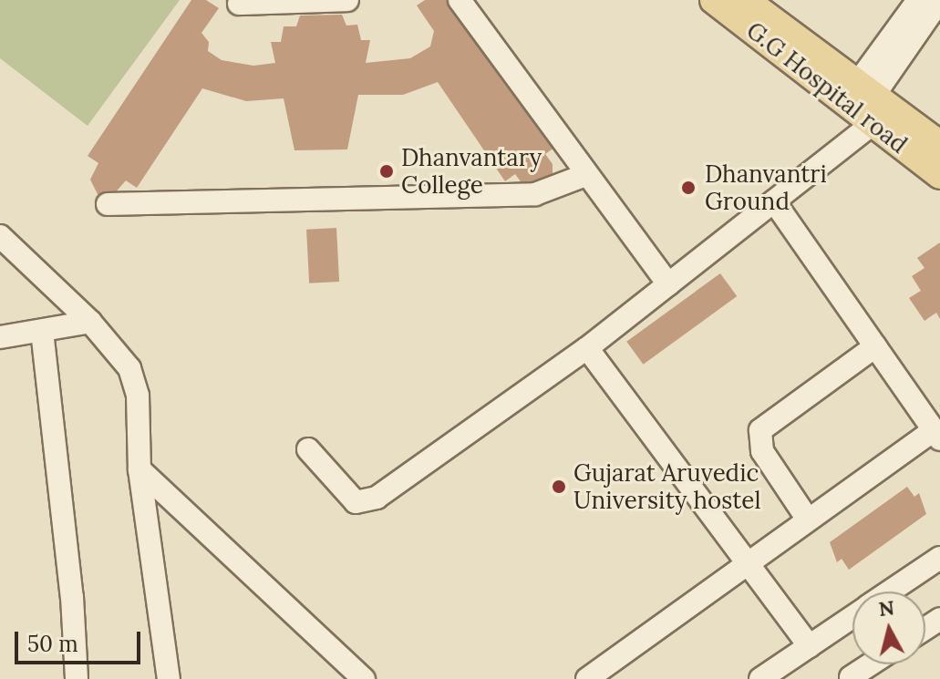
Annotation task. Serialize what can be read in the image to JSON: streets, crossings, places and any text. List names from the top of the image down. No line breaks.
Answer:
{"streets":{"main road":["G.G Hospital road"]},"places":["Dhanvantary College","Dhanvantri Ground","Gujarat Aruvedic University hostel"],"scale_bar":"50 m","north":"top"}
